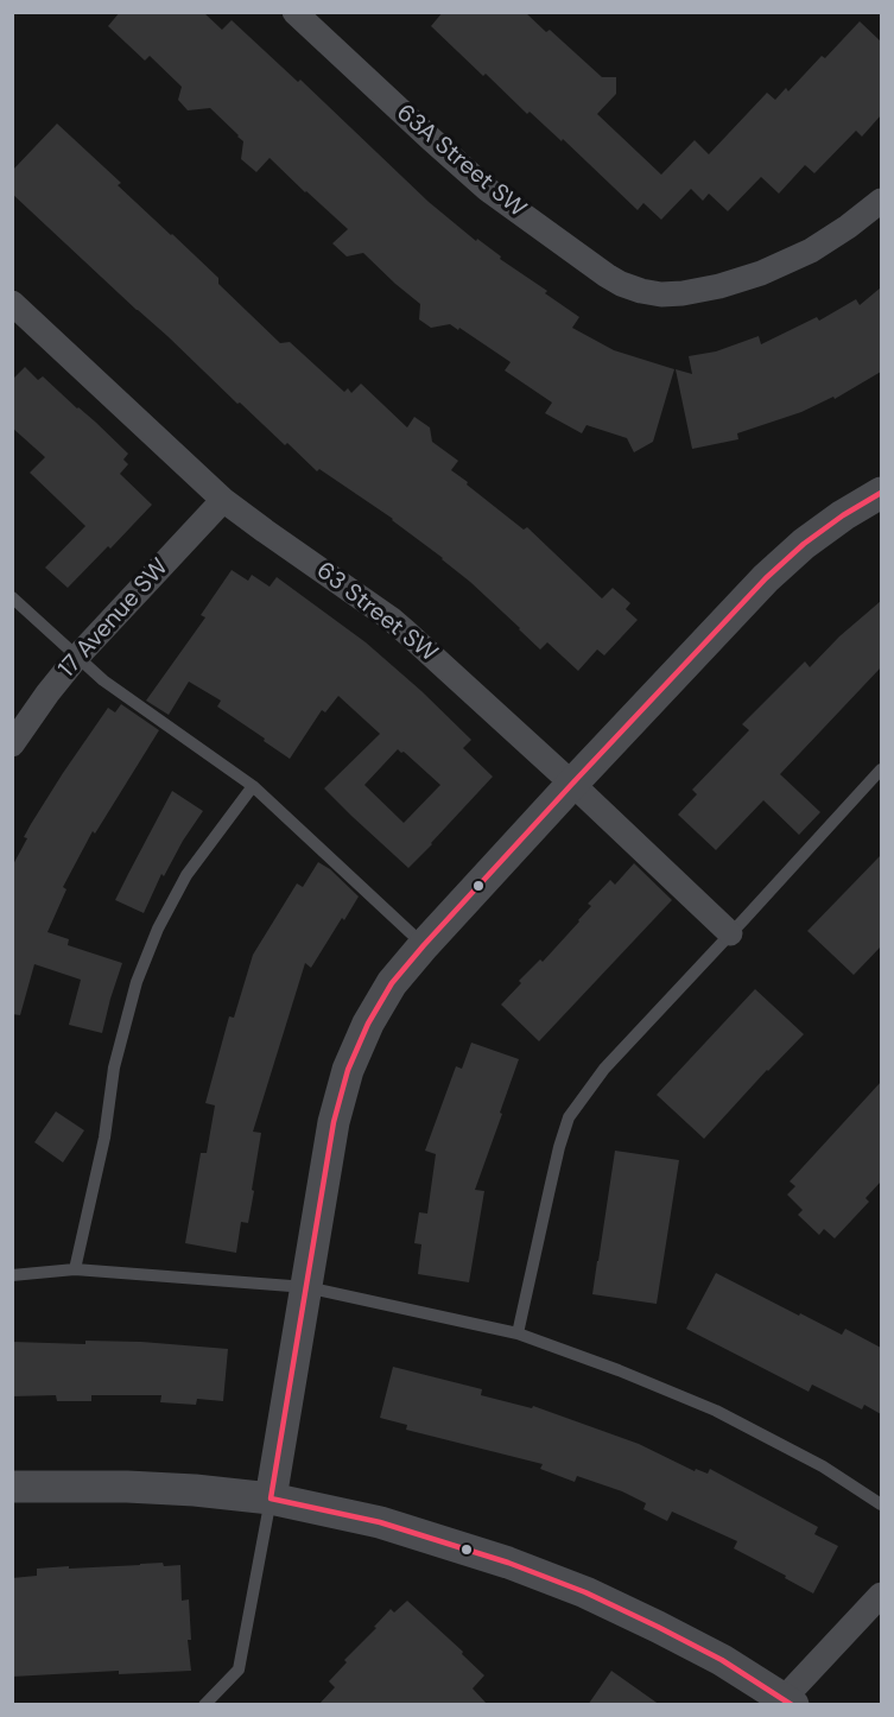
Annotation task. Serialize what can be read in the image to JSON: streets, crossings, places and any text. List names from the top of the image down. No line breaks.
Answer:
{"streets":{"street":["63A Street SW","63 Street SW","17 Avenue SW"]},"crossings":[["63 Street SW","17 Avenue SW"]]}
